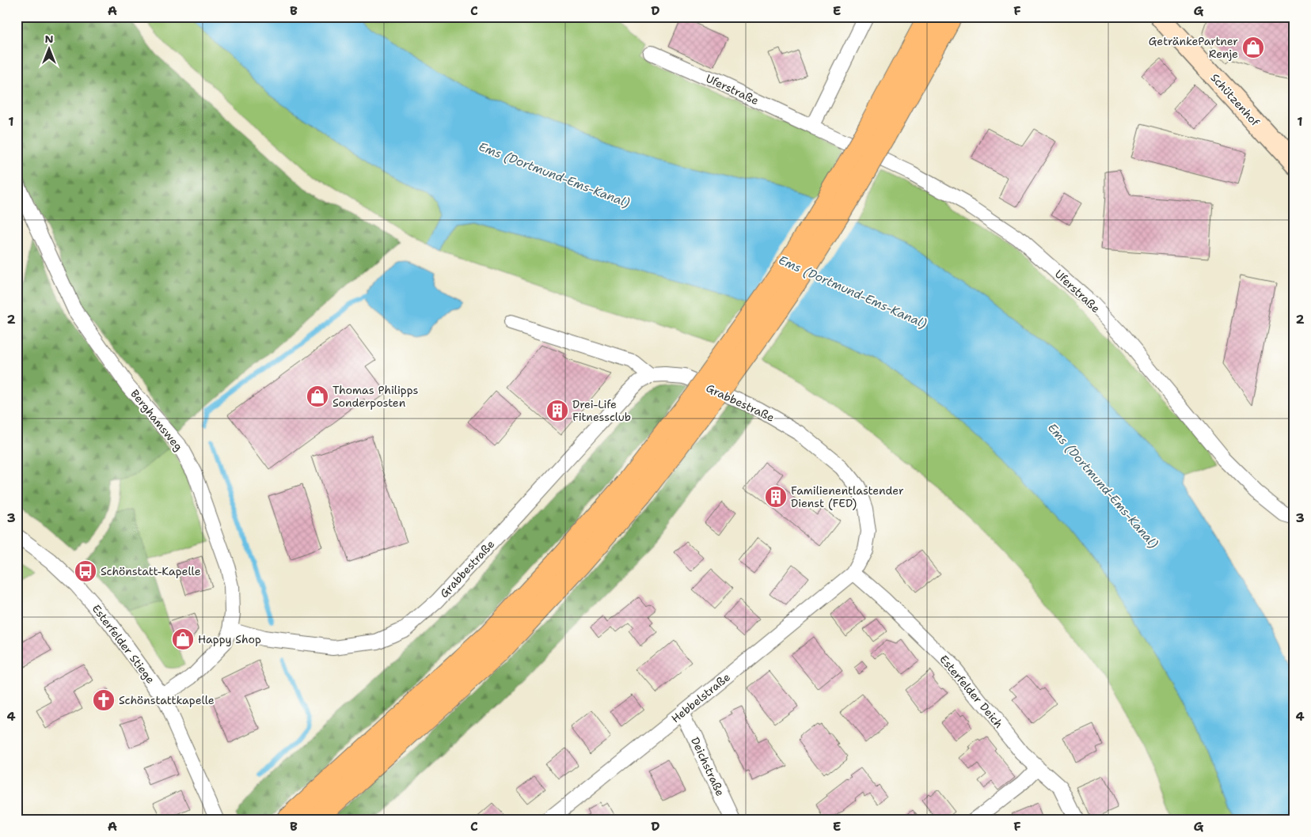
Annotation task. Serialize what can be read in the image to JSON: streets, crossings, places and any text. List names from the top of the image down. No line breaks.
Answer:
{"streets":{"street":["Uferstraße","Schützenhof","Grabbestraße","Berghamsweg","Esterfelder Stiege","Esterfelder Deich","Hebbelstraße","Deichstraße"]},"crossings":[["Grabbestraße","Berghamsweg"],["Grabbestraße","Esterfelder Deich"],["Grabbestraße","Hebbelstraße"],["Berghamsweg","Esterfelder Stiege"],["Esterfelder Deich","Hebbelstraße"],["Hebbelstraße","Deichstraße"]],"water":["Ems (Dortmund-Ems-Kanal)"],"places":{"shop":["GetränkePartner Renje","Thomas Philipps Sonderposten","Happy Shop"],"building":["Drei-Life Fitnessclub","Familienentlastender Dienst (FED)"],"bus stop":["Schönstatt-Kapelle"],"church":["Schönstattkapelle"]},"north":"top","grid":{"columns":["A","B","C","D","E","F","G"],"rows":["1","2","3","4"]}}
